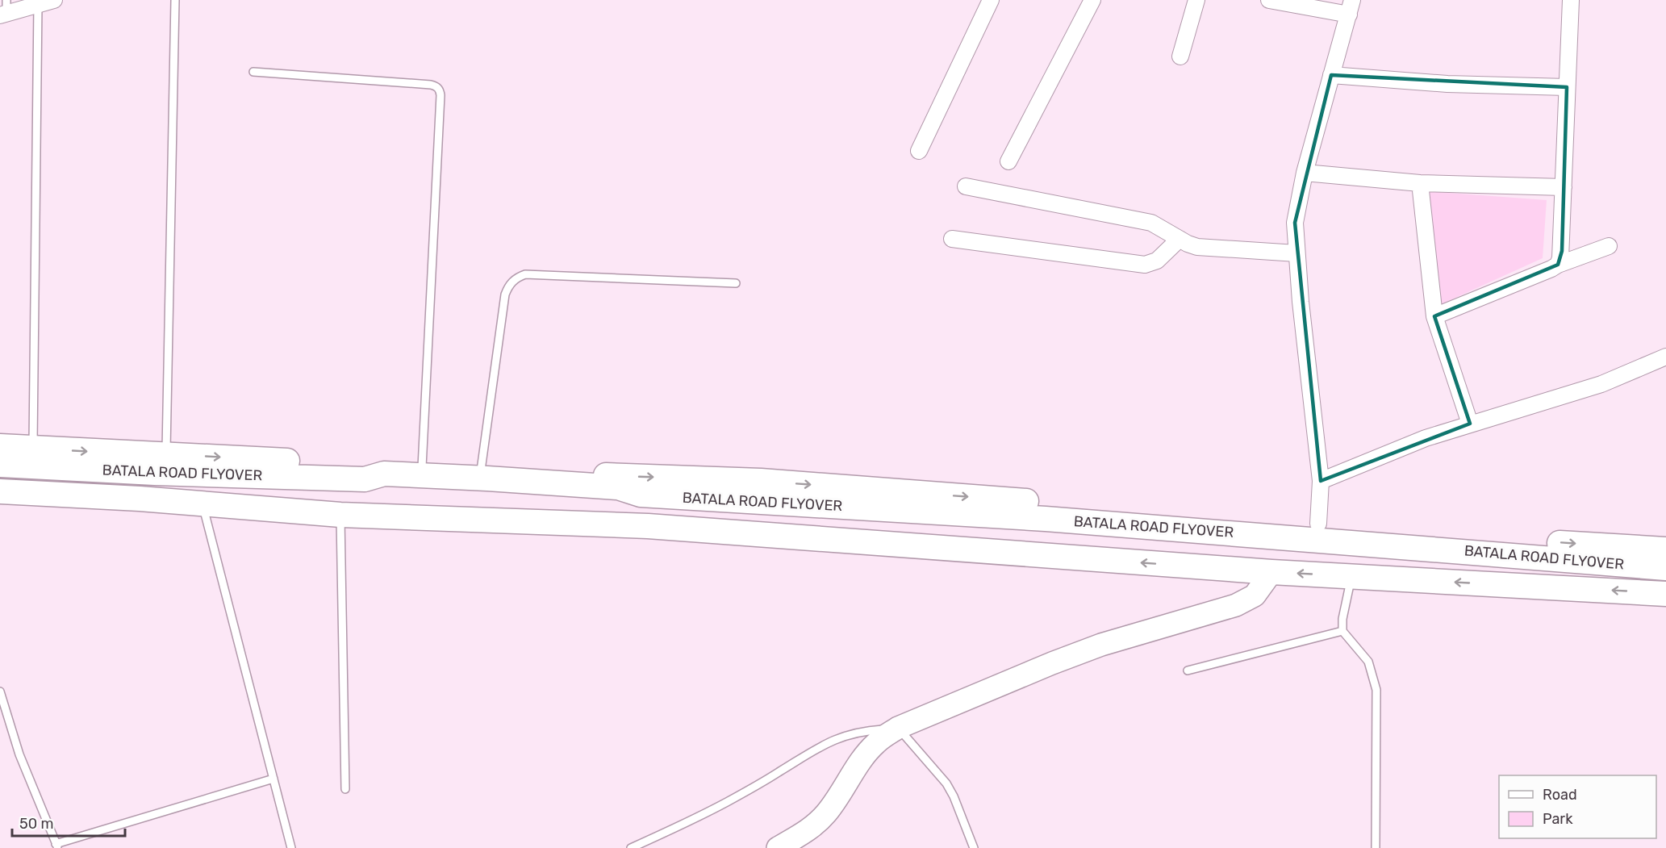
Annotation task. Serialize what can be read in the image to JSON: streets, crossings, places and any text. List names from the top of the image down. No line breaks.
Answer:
{"streets":{"main road":["BATALA ROAD FLYOVER"]},"legend":["Road","Park"],"scale_bar":"50 m"}
